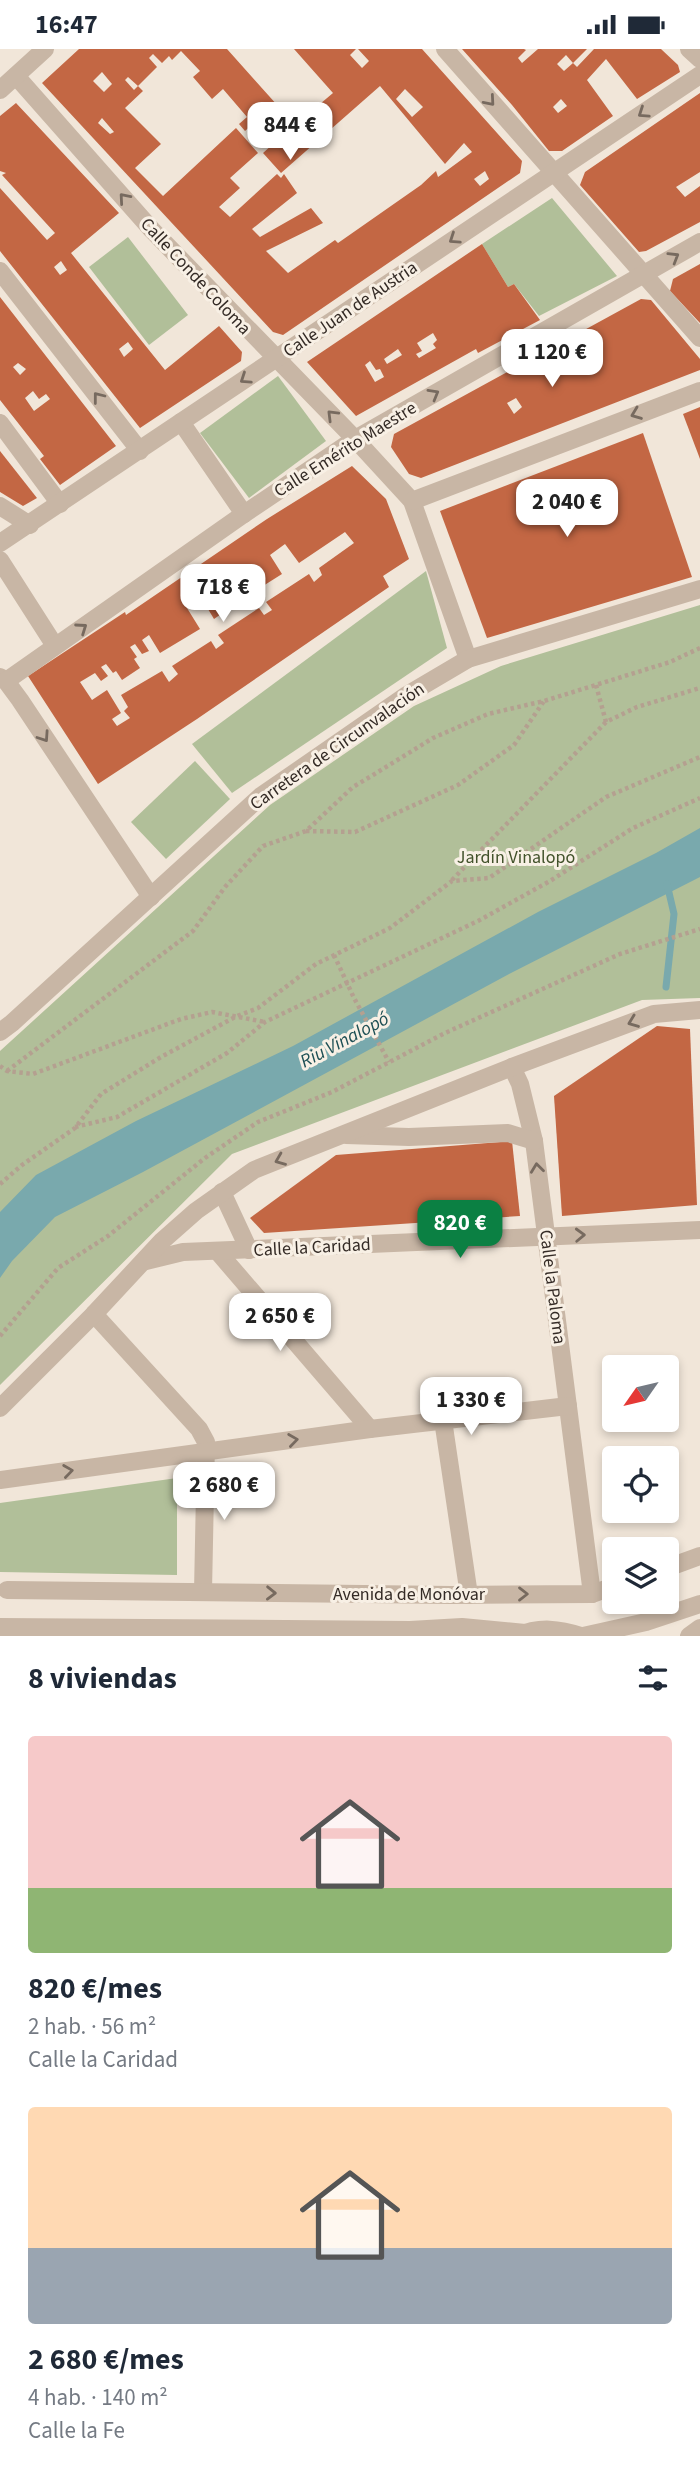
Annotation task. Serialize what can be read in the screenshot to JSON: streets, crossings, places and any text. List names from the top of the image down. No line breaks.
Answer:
{"streets":{"street":["Calle Conde Coloma","Calle Juan de Austria","Calle Emérito Maestre","Carretera de Circunvalación","Calle la Caridad","Calle la Paloma","Avenida de Monóvar"]},"crossings":[["Calle Conde Coloma","Calle Juan de Austria"],["Calle Conde Coloma","Calle Emérito Maestre"],["Calle Conde Coloma","Carretera de Circunvalación"],["Calle la Caridad","Calle la Paloma"],["Calle la Paloma","Avenida de Monóvar"]],"one_way":["Calle Juan de Austria"],"water":["Riu Vinalopó"],"parks":["Jardín Vinalopó"],"north":"bottom left","page":{"status":"16:47","price":["844 €","1 120 €","2 040 €","718 €","820 €","2 650 €","1 330 €","2 680 €"],"heading":"8 viviendas","list":[{"name":"820 €/mes","note":"2 hab. · 56 m² · Calle la Caridad"},{"name":"2 680 €/mes","note":"4 hab. · 140 m² · Calle la Fe"}]}}
